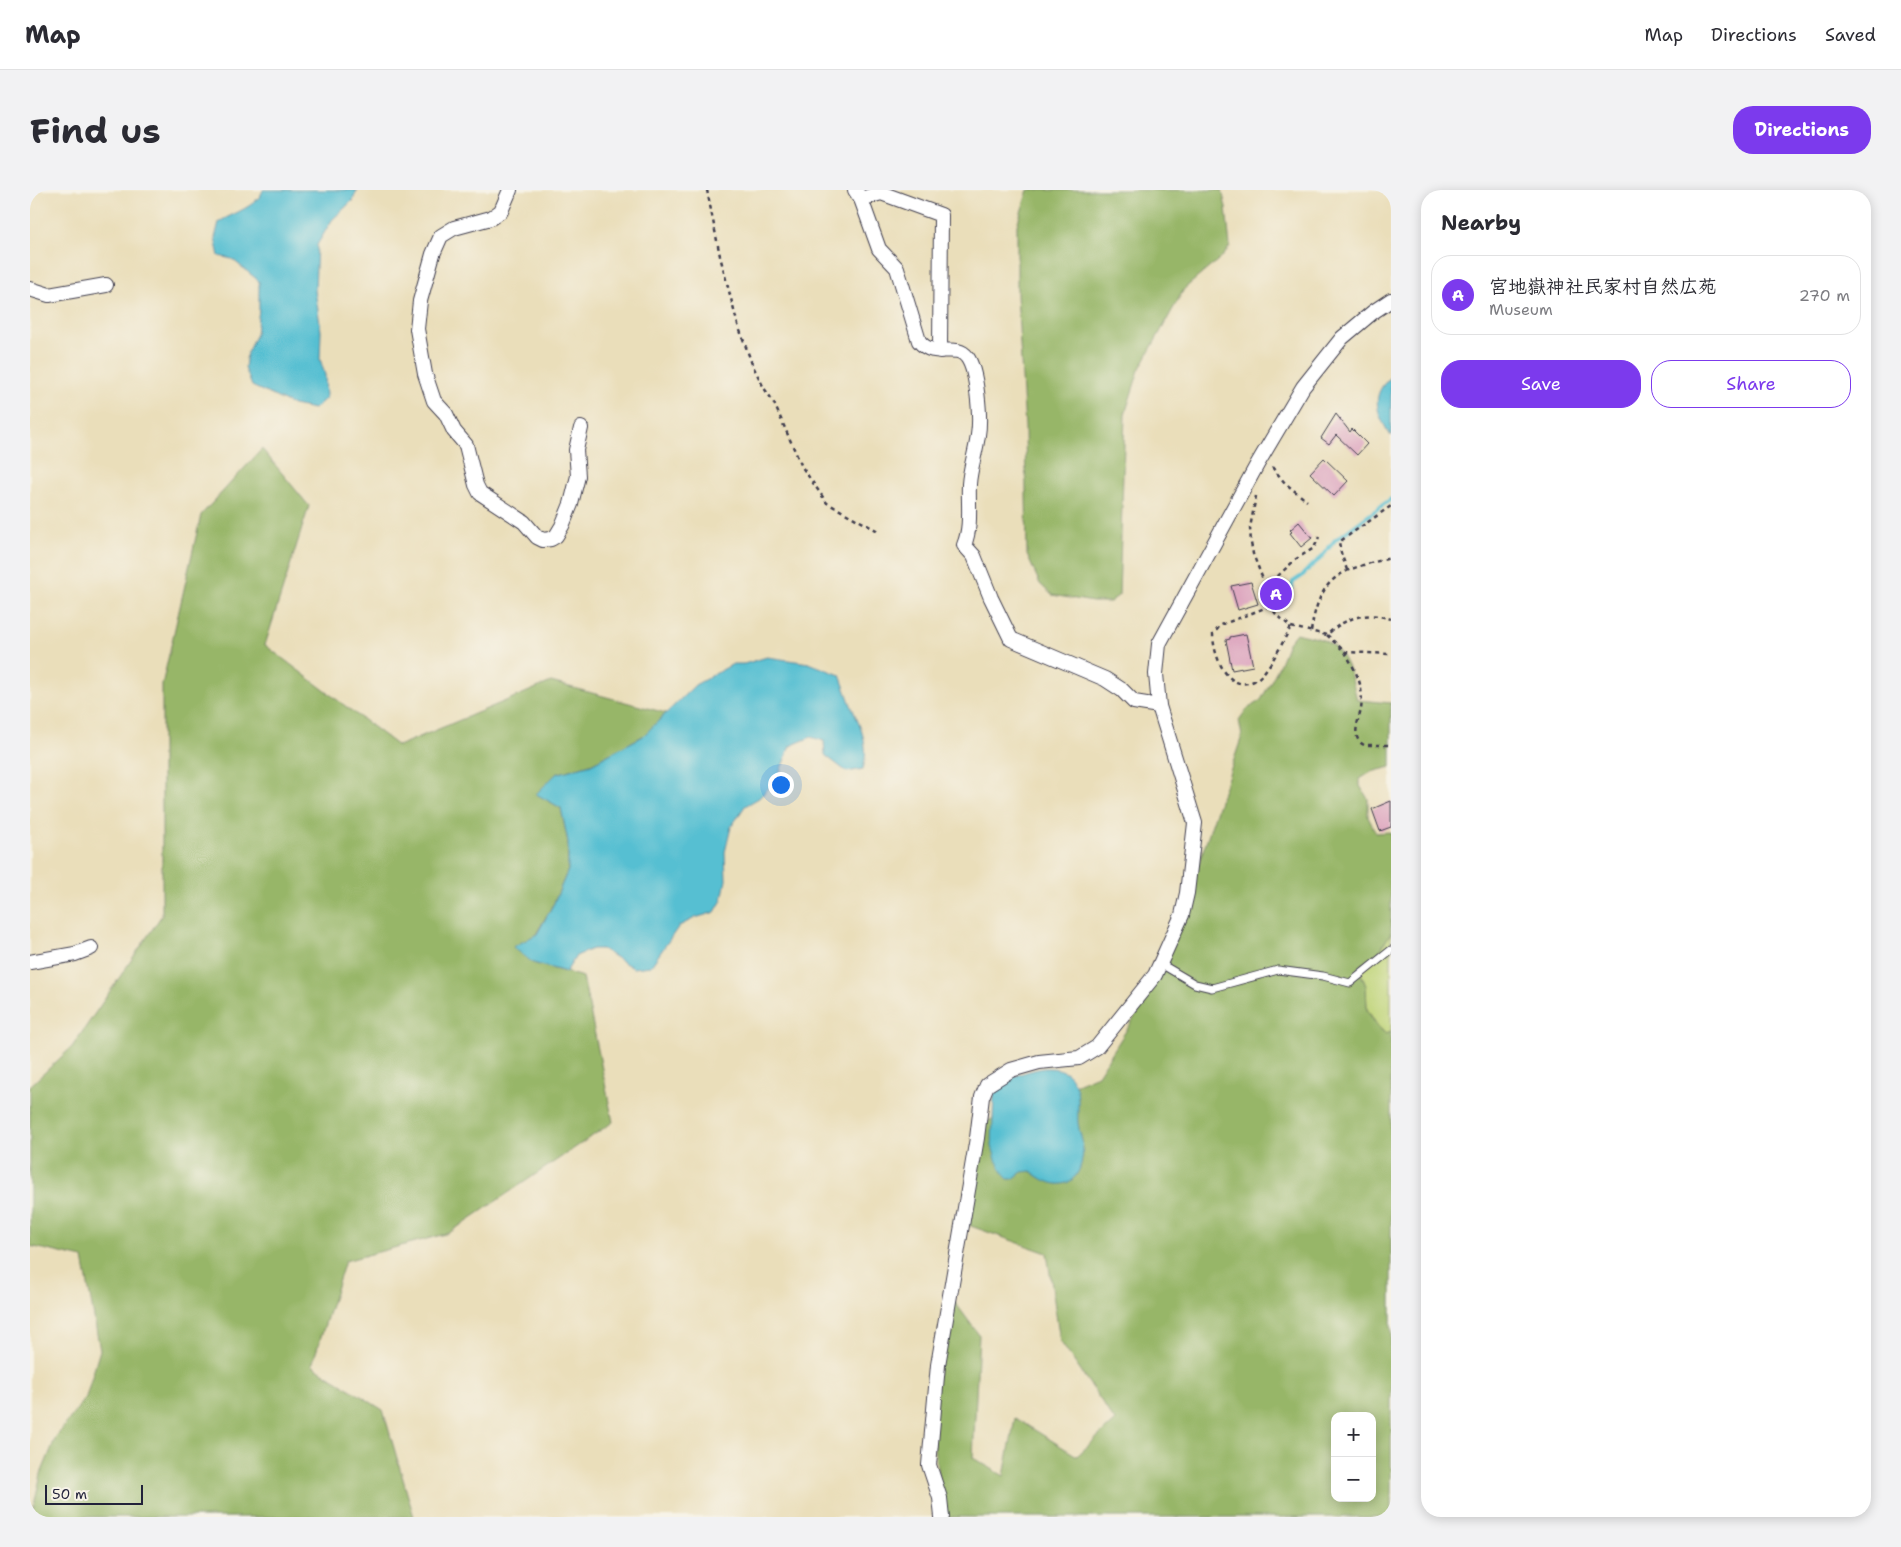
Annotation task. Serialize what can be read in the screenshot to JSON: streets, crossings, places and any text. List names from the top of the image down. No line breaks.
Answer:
{"scale_bar":"50 m","page":{"header":"Map","nav":["Map","Directions","Saved"],"buttons":["Directions",["Save","Share"]],"title":"Find us","heading":"Nearby","list":[{"mark":"A","name":"宮地嶽神社民家村自然広苑","note":"Museum","value":"270 m"}],"pins":"A","map_buttons":["+","−"],"scale":"50 m"}}
